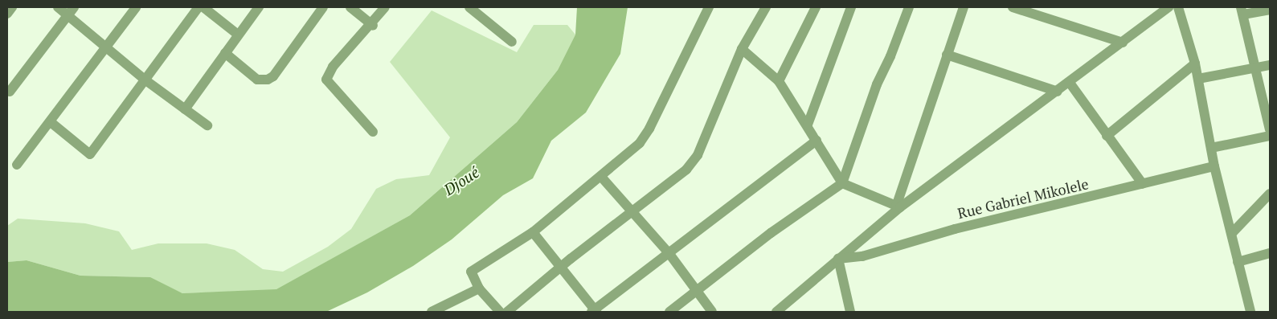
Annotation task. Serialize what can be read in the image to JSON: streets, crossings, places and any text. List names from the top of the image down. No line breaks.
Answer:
{"streets":{"street":["Rue Gabriel Mikolele"]},"water":["Djoué"]}
